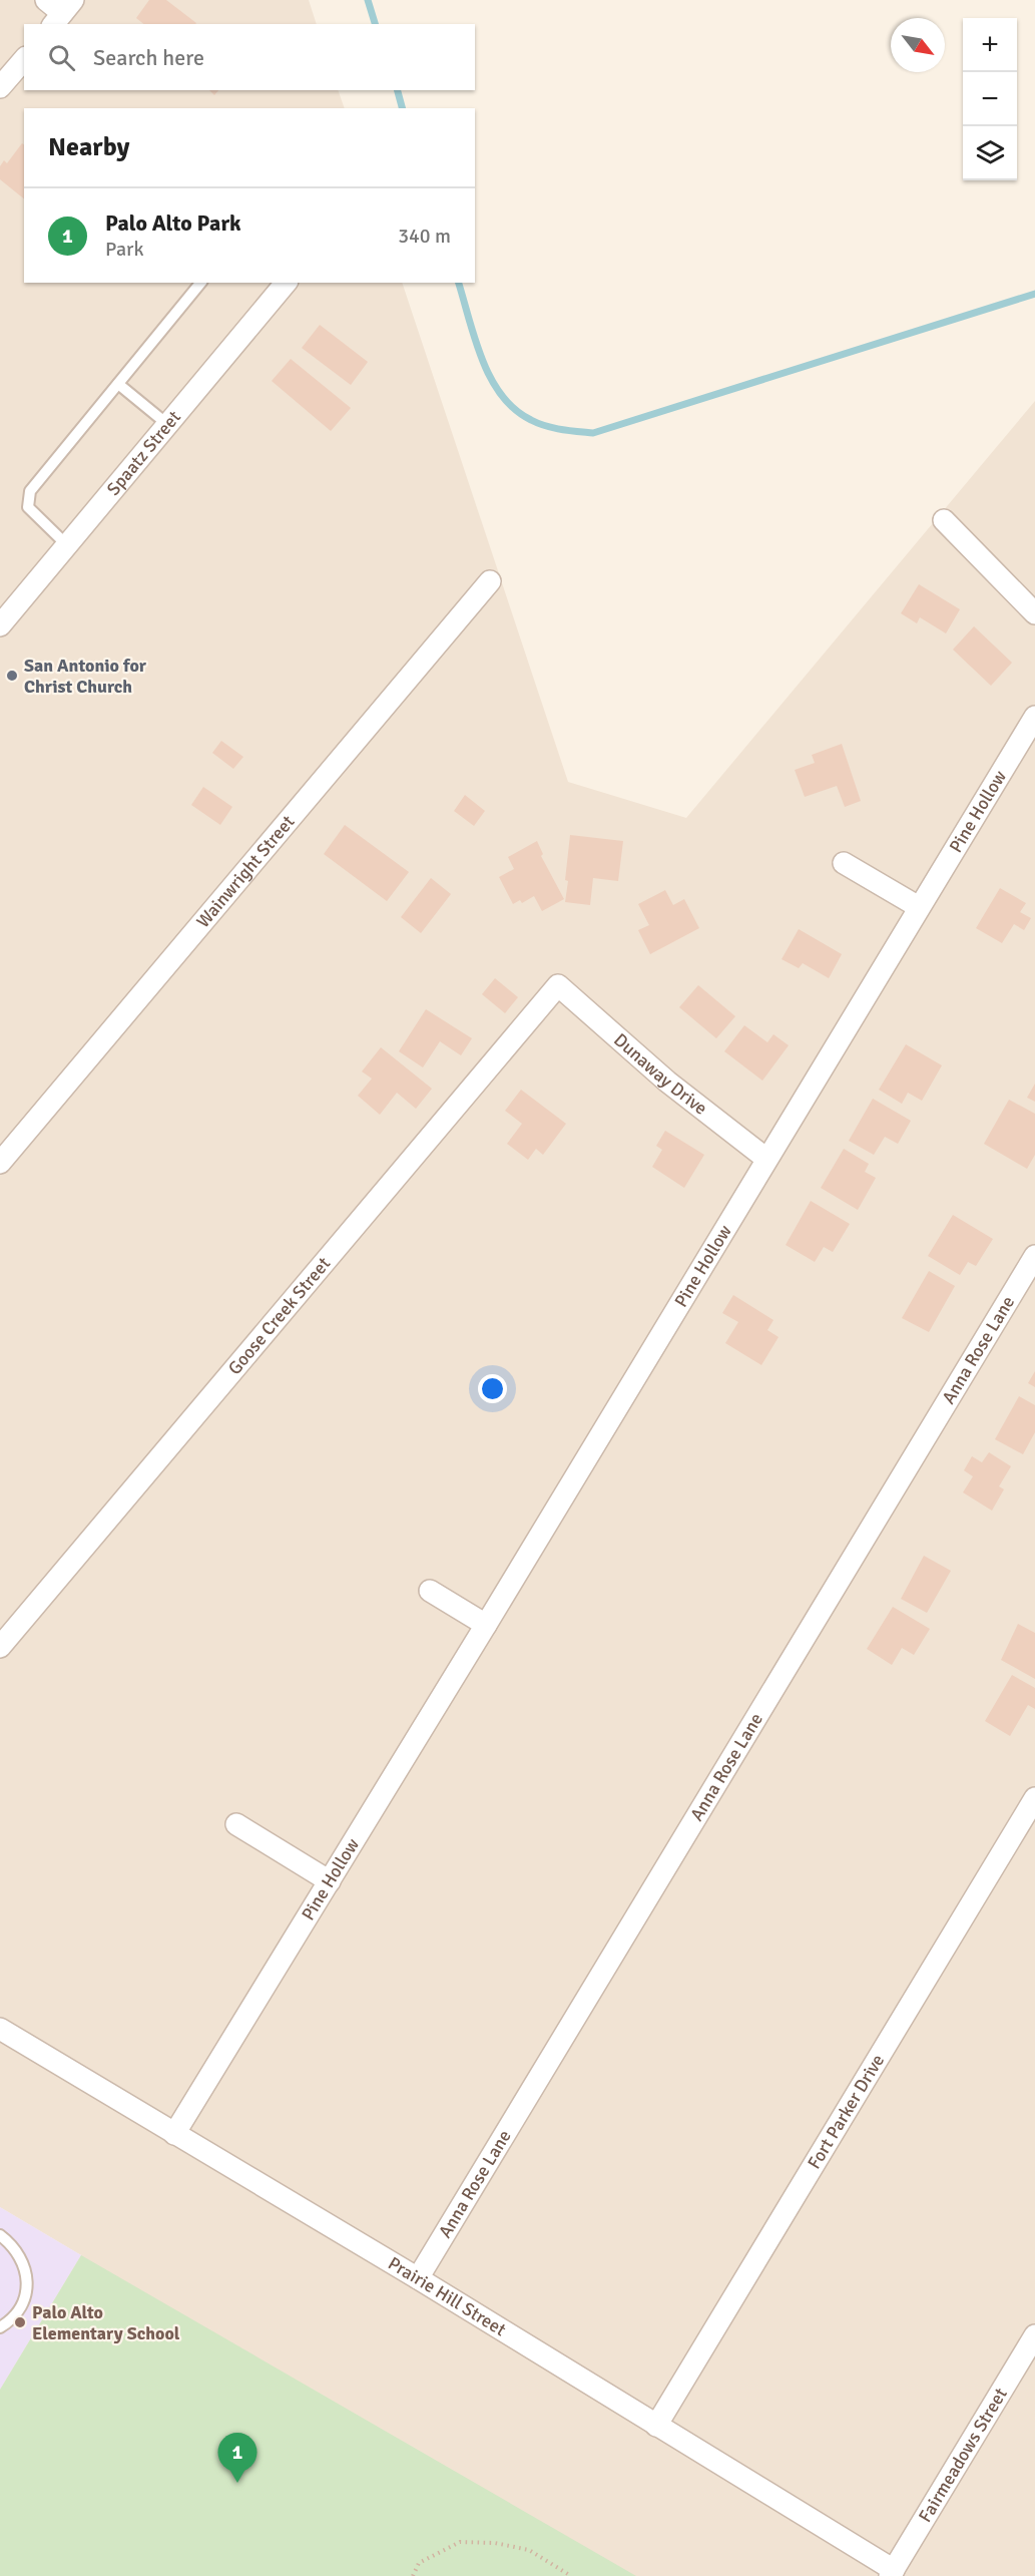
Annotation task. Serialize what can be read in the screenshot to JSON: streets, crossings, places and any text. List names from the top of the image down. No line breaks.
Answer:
{"streets":{"street":["Spaatz Street","Pine Hollow","Wainwright Street","Dunaway Drive","Goose Creek Street","Anna Rose Lane","Fort Parker Drive","Prairie Hill Street","Fairmeadows Street"]},"crossings":[["Pine Hollow","Dunaway Drive"],["Pine Hollow","Prairie Hill Street"],["Dunaway Drive","Goose Creek Street"],["Anna Rose Lane","Prairie Hill Street"],["Fort Parker Drive","Prairie Hill Street"],["Prairie Hill Street","Fairmeadows Street"]],"places":["San Antonio for Christ Church","Palo Alto Elementary School"],"north":"bottom right","page":{"map_buttons":["+","−"],"search":"Search here","heading":"Nearby","list":[{"mark":"1","name":"Palo Alto Park","note":"Park","value":"340 m"}],"pins":"1"}}
